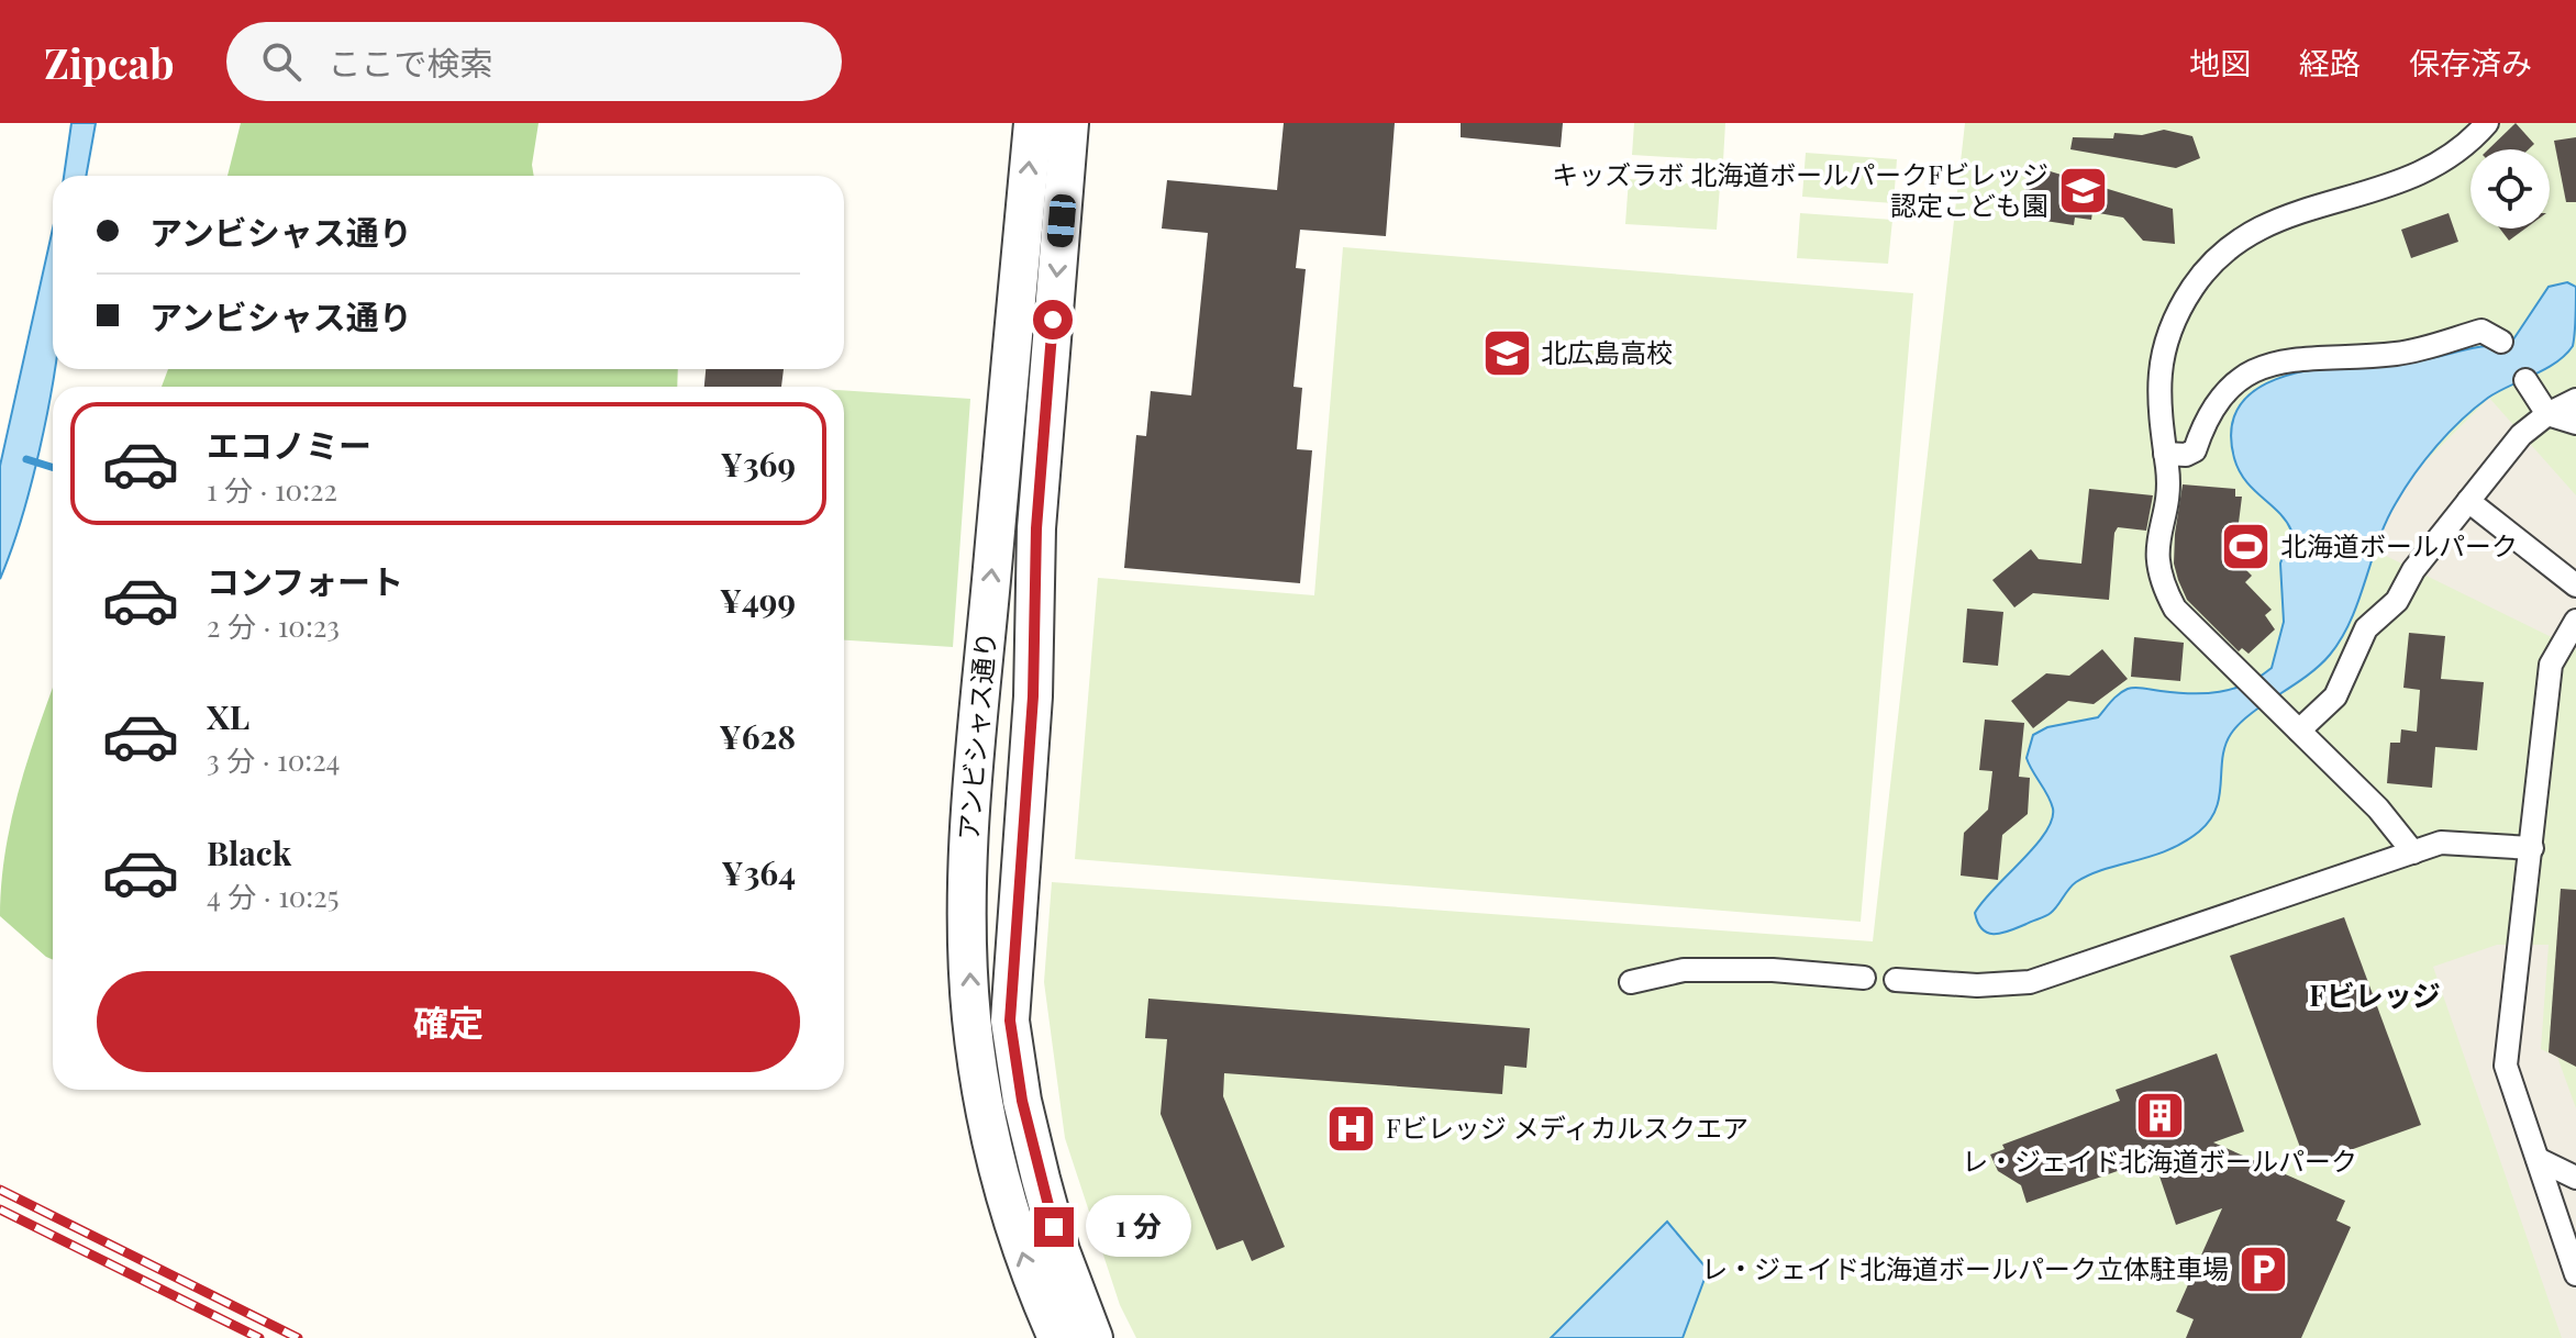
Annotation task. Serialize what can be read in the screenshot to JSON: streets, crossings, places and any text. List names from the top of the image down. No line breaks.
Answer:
{"streets":{"street":["アンビシャス通り"]},"districts":["Fビレッジ"],"places":{"school or university":["キッズラボ 北海道ボールパークFビレッジ 認定こども園","北広島高校"],"sports":["北海道ボールパーク"],"building":["レ・ジェイド北海道ボールパーク"],"hospital":["Fビレッジ メディカルスクエア"],"parking":["レ・ジェイド北海道ボールパーク立体駐車場"]},"page":{"header":"Zipcab","search":"ここで検索","nav":["地図","経路","保存済み"],"banner":["アンビシャス通り","アンビシャス通り"],"list":[{"name":"エコノミー","note":"1 分 · 10:22","value":"¥369"},{"name":"コンフォート","note":"2 分 · 10:23","value":"¥499"},{"name":"XL","note":"3 分 · 10:24","value":"¥628"},{"name":"Black","note":"4 分 · 10:25","value":"¥364"}],"buttons":"確定","bubble":"1 分"}}
